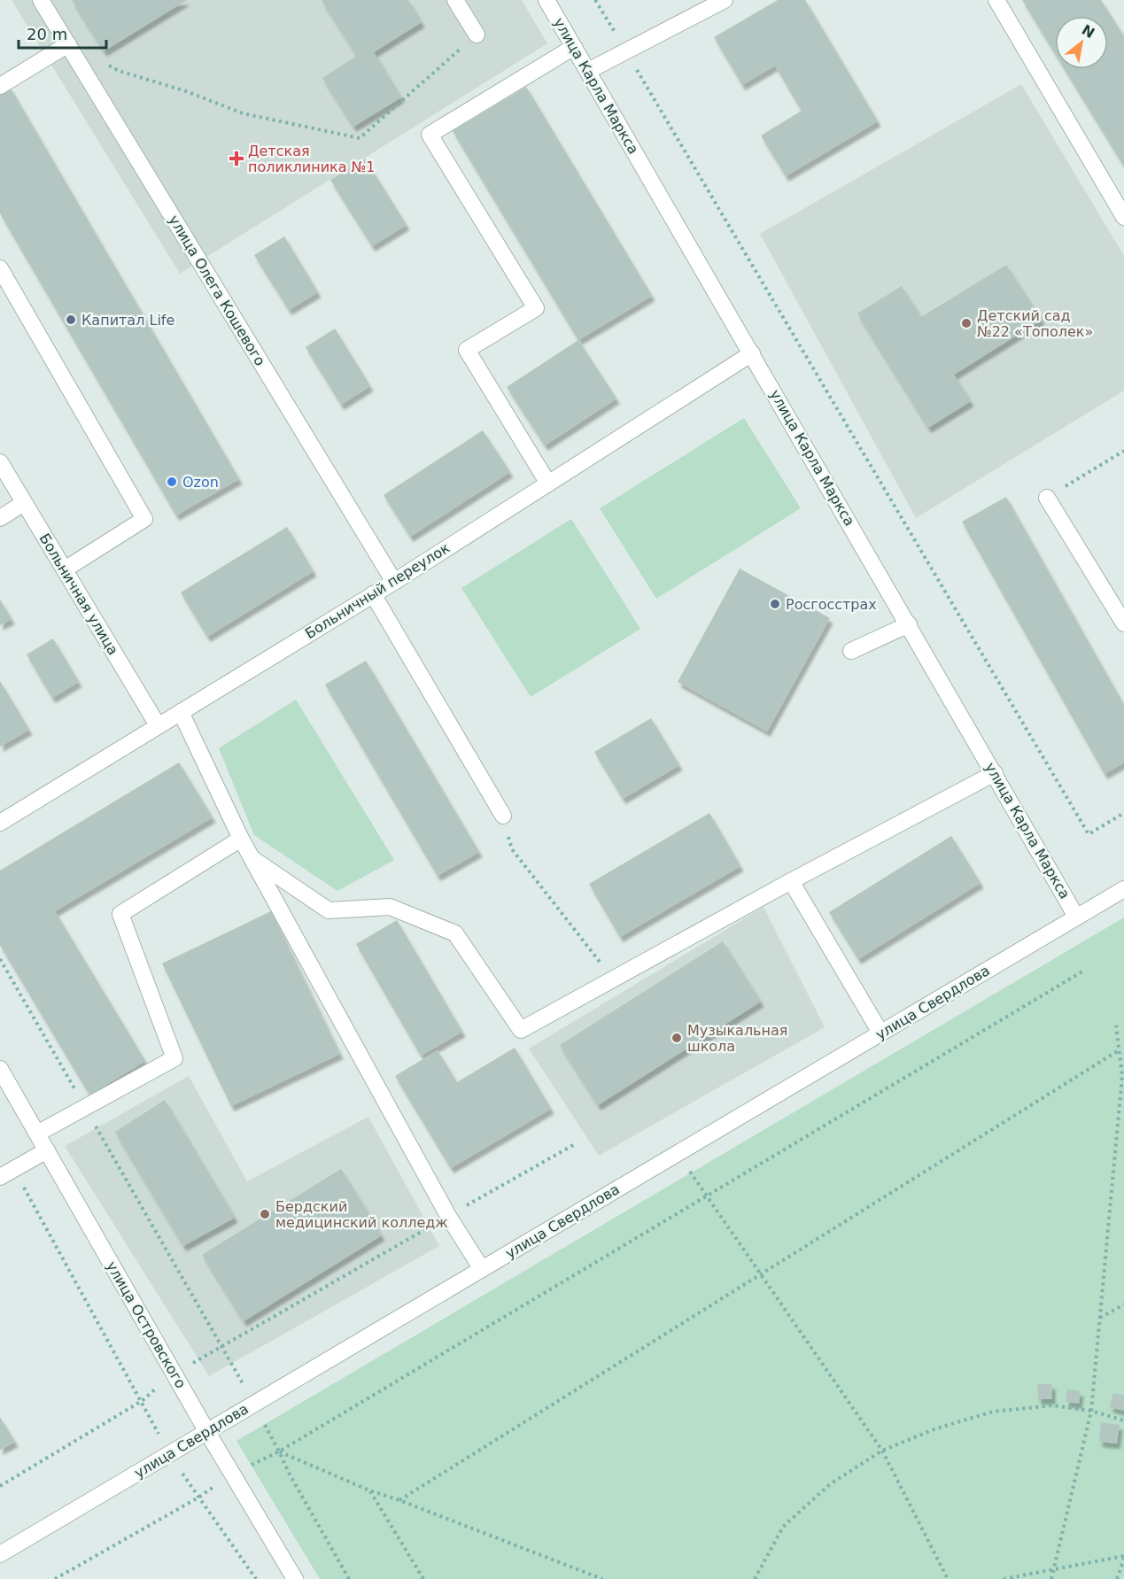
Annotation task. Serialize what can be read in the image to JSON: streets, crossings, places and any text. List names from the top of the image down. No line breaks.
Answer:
{"streets":{"street":["улица Карла Маркса","улица Олега Кошевого","Больничный переулок","Больничная улица","улица Свердлова","улица Островского"]},"crossings":[["улица Карла Маркса","Больничный переулок"],["улица Карла Маркса","улица Свердлова"],["улица Олега Кошевого","Больничный переулок"],["Больничный переулок","Больничная улица"],["улица Свердлова","улица Островского"]],"places":{"health":["Детская поликлиника №1"],"other":["Капитал Life","Детский сад №22 «Тополек»","Ozon","Росгосстрах","Музыкальная школа","Бердский медицинский колледж"]},"scale_bar":"20 m","north":"top right"}
